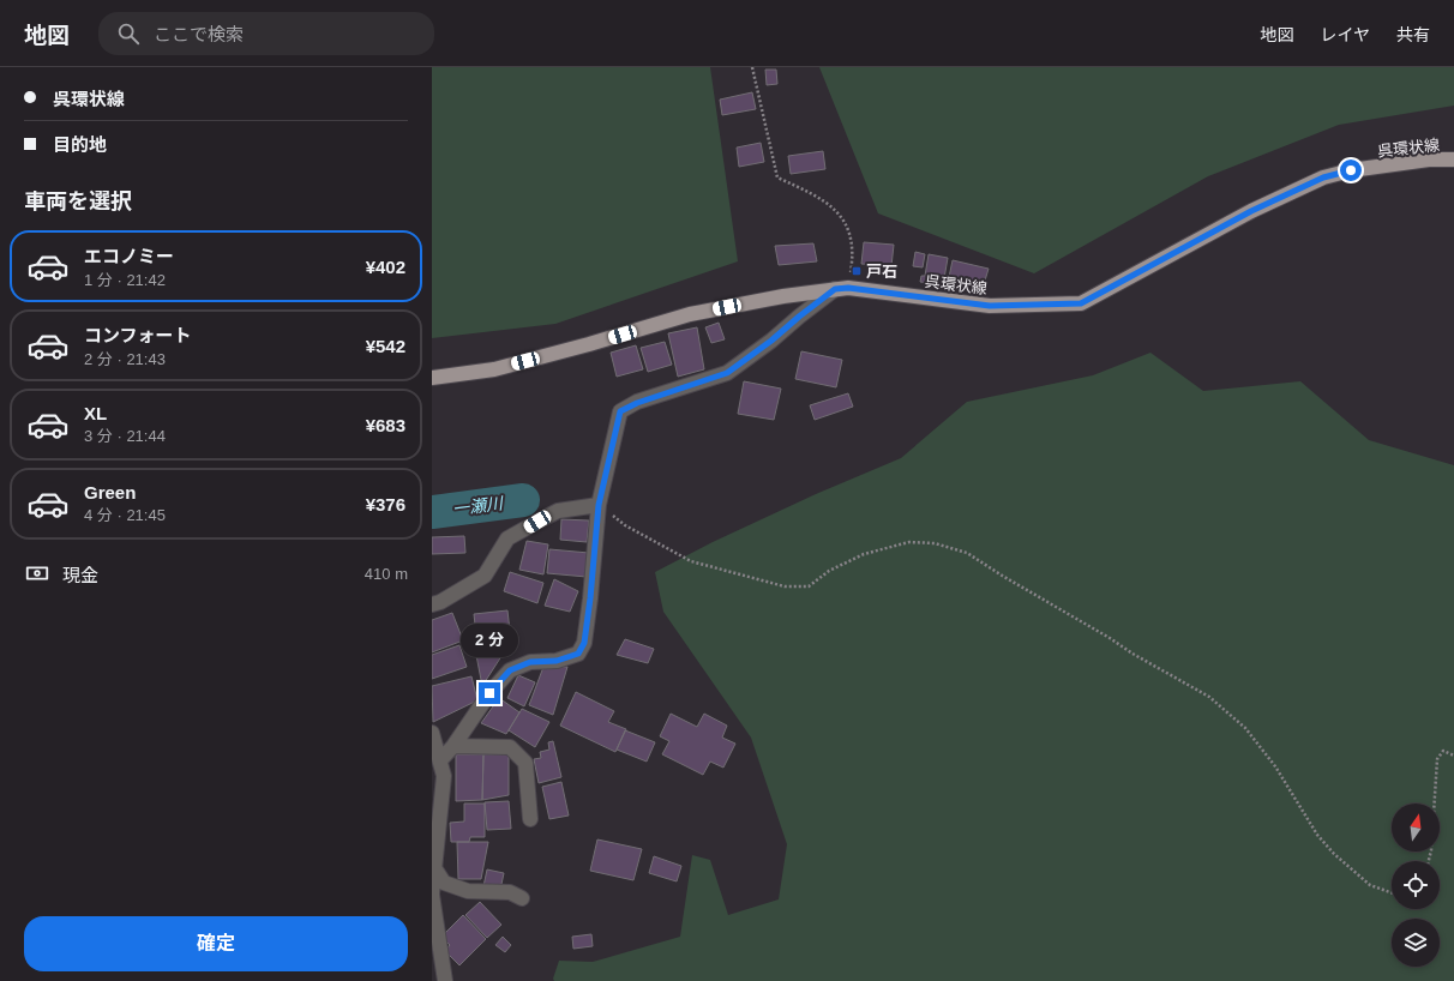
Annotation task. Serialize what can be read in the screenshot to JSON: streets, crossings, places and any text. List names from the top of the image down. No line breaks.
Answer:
{"streets":{"main road":["呉環状線"]},"water":["一瀬川"],"places":{"transit":["戸石"]},"north":"top","page":{"header":"地図","search":"ここで検索","nav":["地図","レイヤ","共有"],"banner":["呉環状線","目的地"],"heading":"車両を選択","list":[{"name":"エコノミー","note":"1 分 · 21:42","value":"¥402"},{"name":"コンフォート","note":"2 分 · 21:43","value":"¥542"},{"name":"XL","note":"3 分 · 21:44","value":"¥683"},{"name":"Green","note":"4 分 · 21:45","value":"¥376"}],"pay":["現金","410 m"],"bubble":"2 分","buttons":"確定"}}
